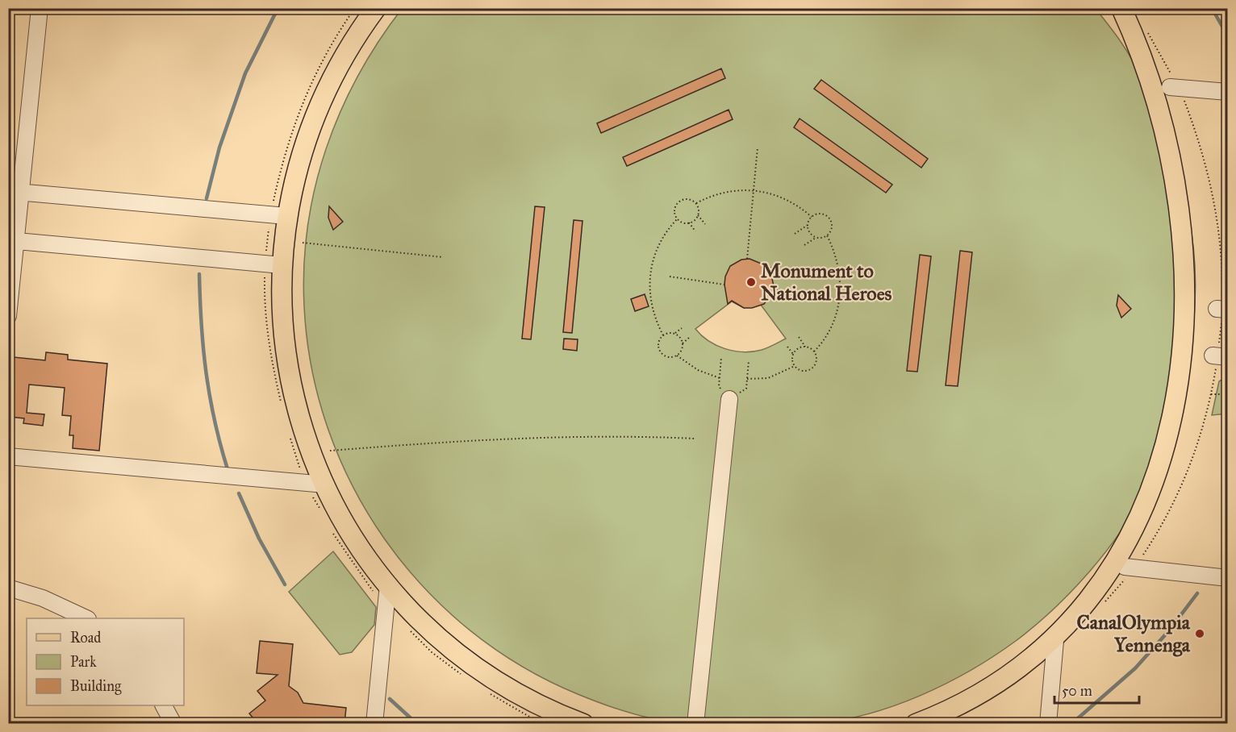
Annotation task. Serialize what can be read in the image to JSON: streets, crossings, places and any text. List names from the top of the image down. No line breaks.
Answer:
{"places":["Monument to National Heroes","CanalOlympia Yennenga"],"legend":["Road","Park","Building"],"scale_bar":"50 m"}
